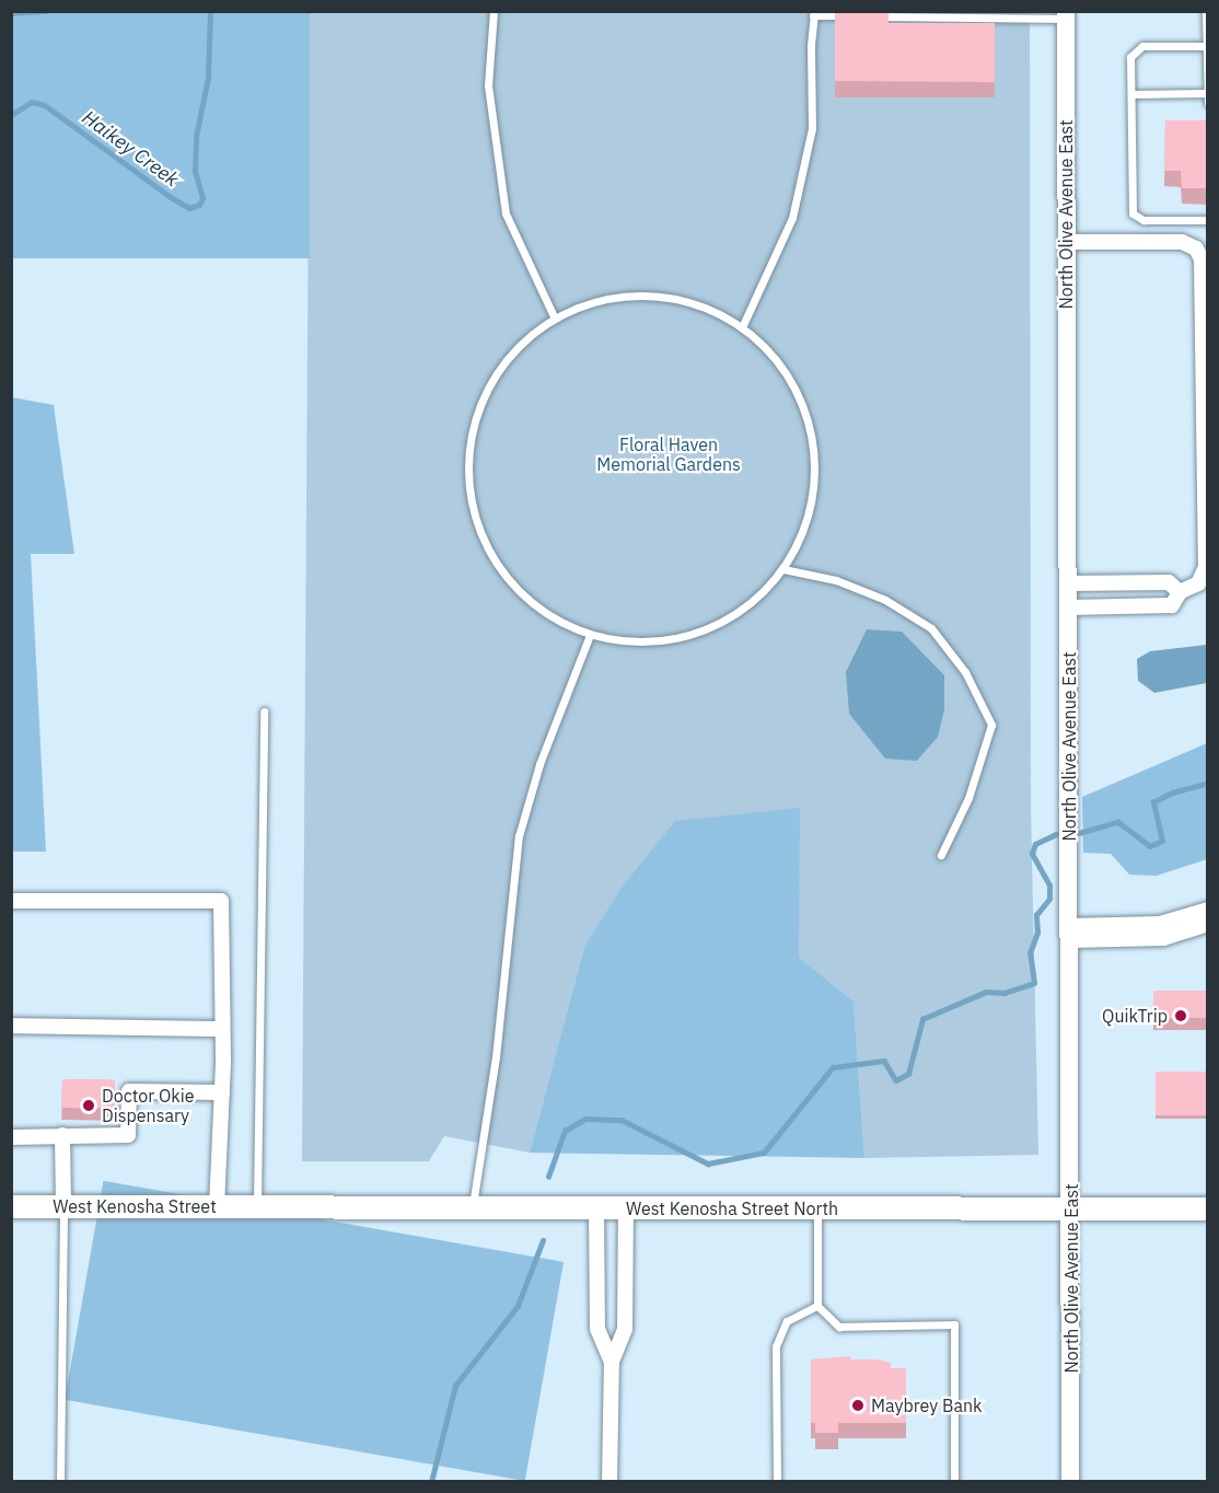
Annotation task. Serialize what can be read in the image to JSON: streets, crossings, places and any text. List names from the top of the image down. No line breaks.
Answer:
{"streets":{"main road":["West Kenosha Street","West Kenosha Street North"],"street":["North Olive Avenue East"]},"crossings":[["North Olive Avenue East","West Kenosha Street North"],["West Kenosha Street","West Kenosha Street North"]],"water":["Haikey Creek"],"parks":["Floral Haven Memorial Gardens"],"places":["QuikTrip","Doctor Okie Dispensary","Maybrey Bank"]}
